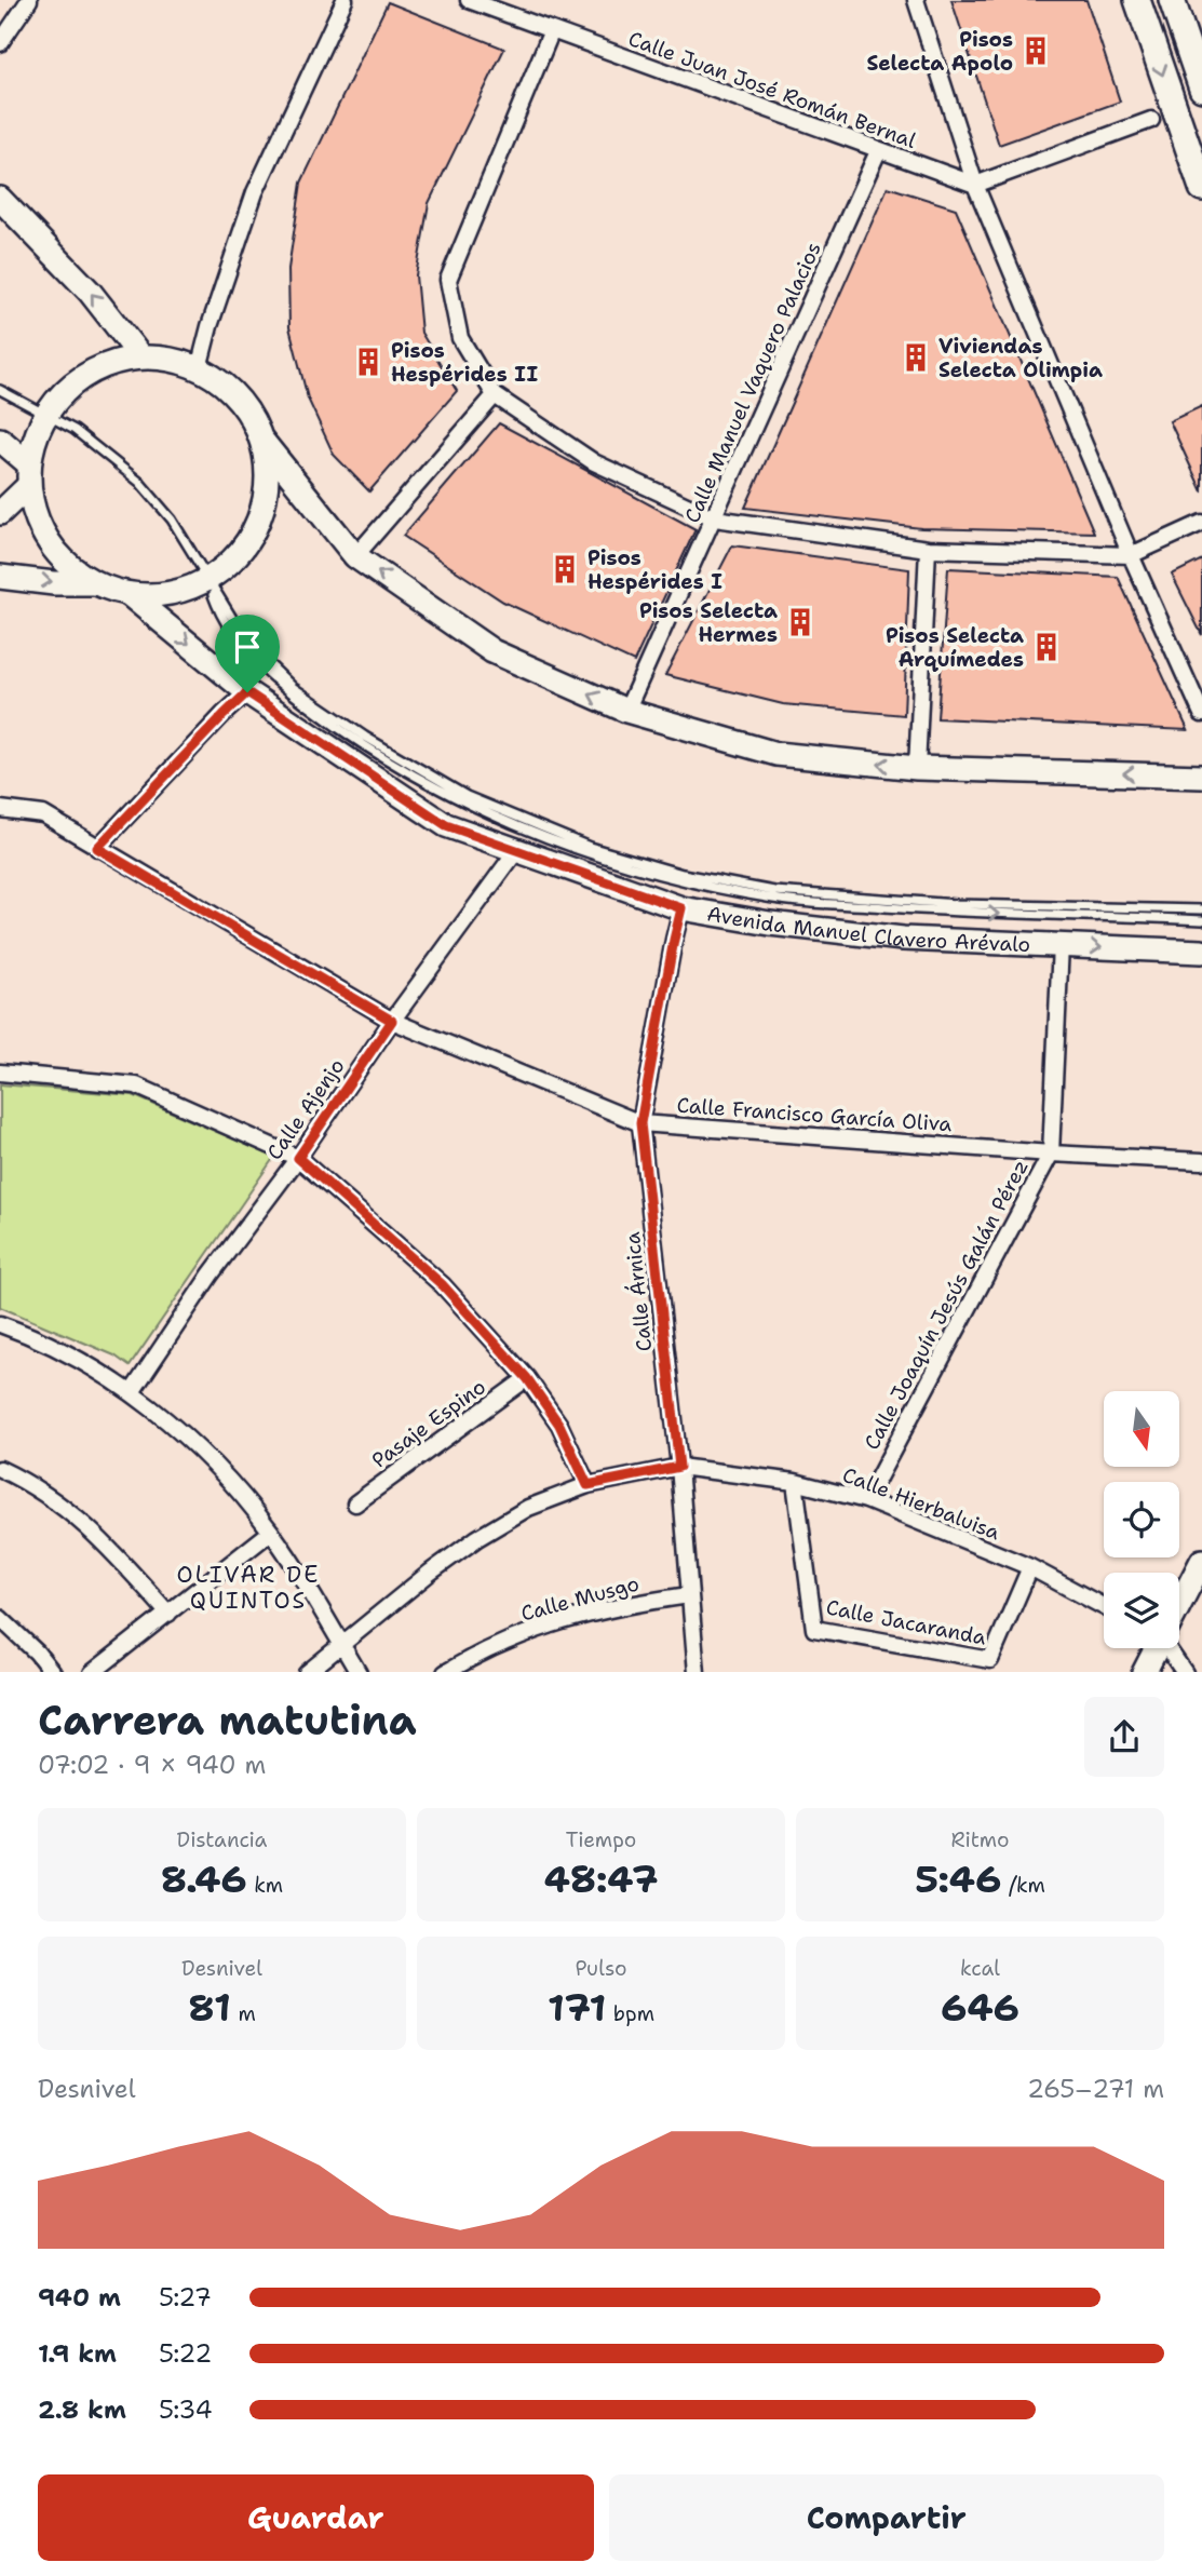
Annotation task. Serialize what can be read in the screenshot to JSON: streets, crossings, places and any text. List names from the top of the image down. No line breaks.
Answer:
{"streets":{"main road":["Avenida Manuel Clavero Arévalo"],"street":["Calle Juan José Román Bernal","Calle Manuel Vaquero Palacios","Calle Ajenjo","Calle Francisco García Oliva","Calle Árnica","Calle Joaquín Jesús Galán Pérez","Pasaje Espino","Calle Hierbaluisa","Calle Musgo","Calle Jacaranda"]},"crossings":[["Calle Juan José Román Bernal","Calle Manuel Vaquero Palacios"],["Avenida Manuel Clavero Arévalo","Calle Ajenjo"],["Avenida Manuel Clavero Arévalo","Calle Árnica"],["Avenida Manuel Clavero Arévalo","Calle Joaquín Jesús Galán Pérez"],["Calle Ajenjo","Calle Francisco García Oliva"],["Calle Francisco García Oliva","Calle Árnica"],["Calle Francisco García Oliva","Calle Joaquín Jesús Galán Pérez"],["Calle Árnica","Calle Hierbaluisa"],["Calle Árnica","Calle Musgo"],["Calle Joaquín Jesús Galán Pérez","Calle Hierbaluisa"],["Calle Hierbaluisa","Calle Jacaranda"]],"districts":["OLIVAR DE QUINTOS"],"places":{"building":["Pisos Selecta Apolo","Viviendas Selecta Olimpia","Pisos Hespérides II","Pisos Hespérides I","Pisos Selecta Hermes","Pisos Selecta Arquímedes"]},"north":"bottom","page":{"heading":["Carrera matutina","07:02 · 9 × 940 m"],"stats":[["Distancia","8.46 km"],["Tiempo","48:47"],["Ritmo","5:46 /km"],["Desnivel","81 m"],["Pulso","171 bpm"],["kcal","646"]],"chart":["Desnivel","265–271 m"],"list":[{"name":"940 m","note":"5:27"},{"name":"1.9 km","note":"5:22"},{"name":"2.8 km","note":"5:34"}],"buttons":["Guardar","Compartir"]}}
